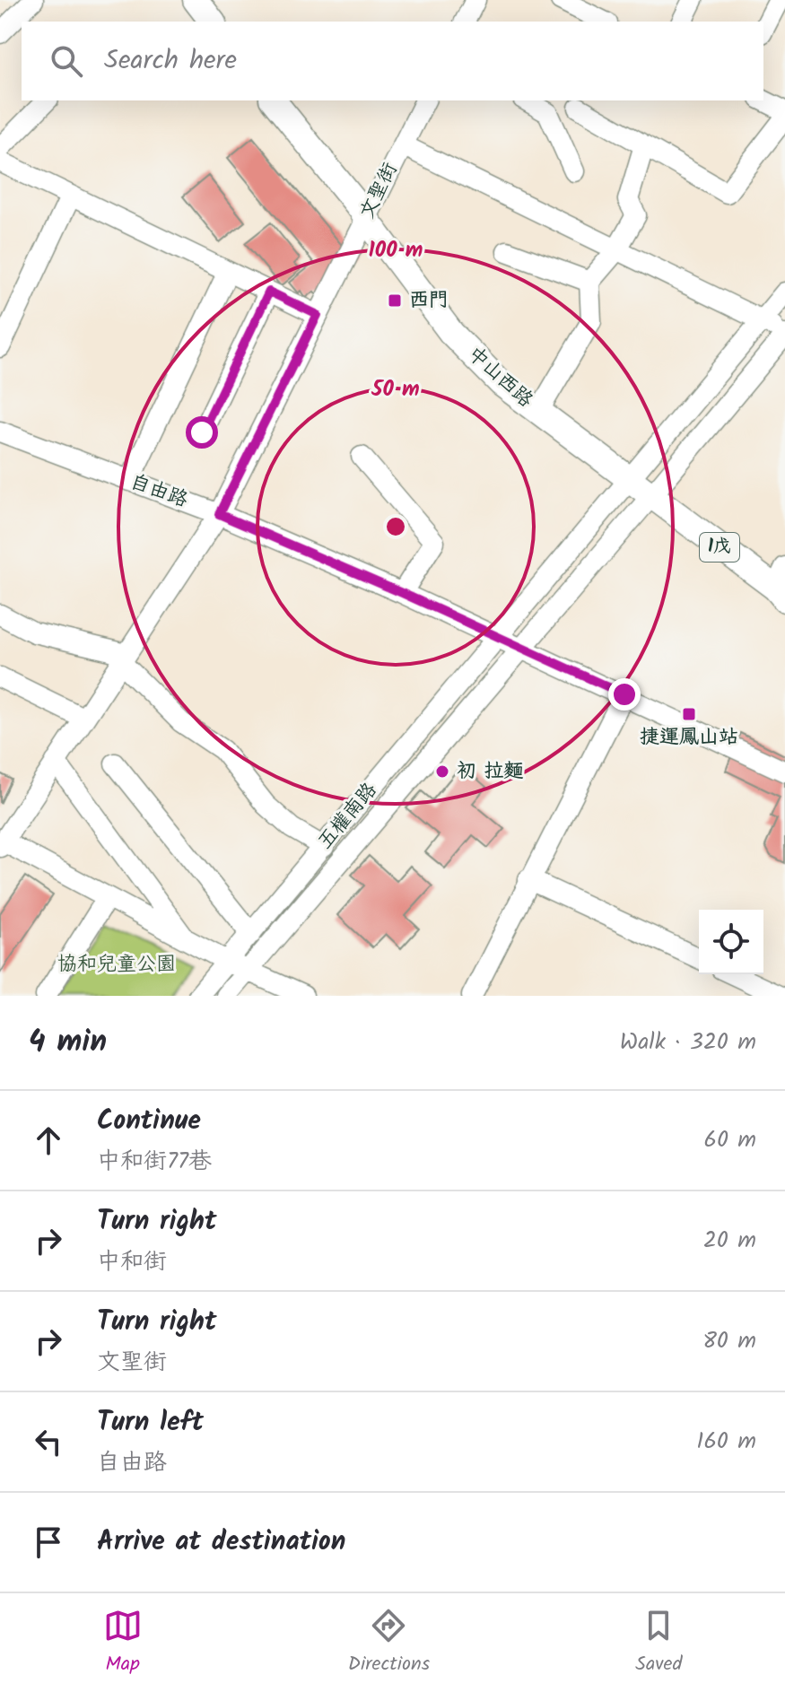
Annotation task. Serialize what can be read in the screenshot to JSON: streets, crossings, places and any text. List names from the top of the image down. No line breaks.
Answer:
{"streets":{"main road":["中山西路","1戊"],"street":["文聖街","自由路","五權南路"]},"crossings":[["文聖街","中山西路"],["文聖街","自由路"],["中山西路","五權南路"],["自由路","五權南路"]],"parks":["協和兒童公園"],"places":{"transit":["西門","捷運鳳山站"],"other":["初 拉麵"]},"page":{"search":"Search here","heading":["4 min","Walk · 320 m"],"list":[["Continue","中和街77巷","60 m"],["Turn right","中和街","20 m"],["Turn right","文聖街","80 m"],["Turn left","自由路","160 m"],"Arrive at destination"],"nav":["Map","Directions","Saved"]},"rings":["100 m","50 m"]}
